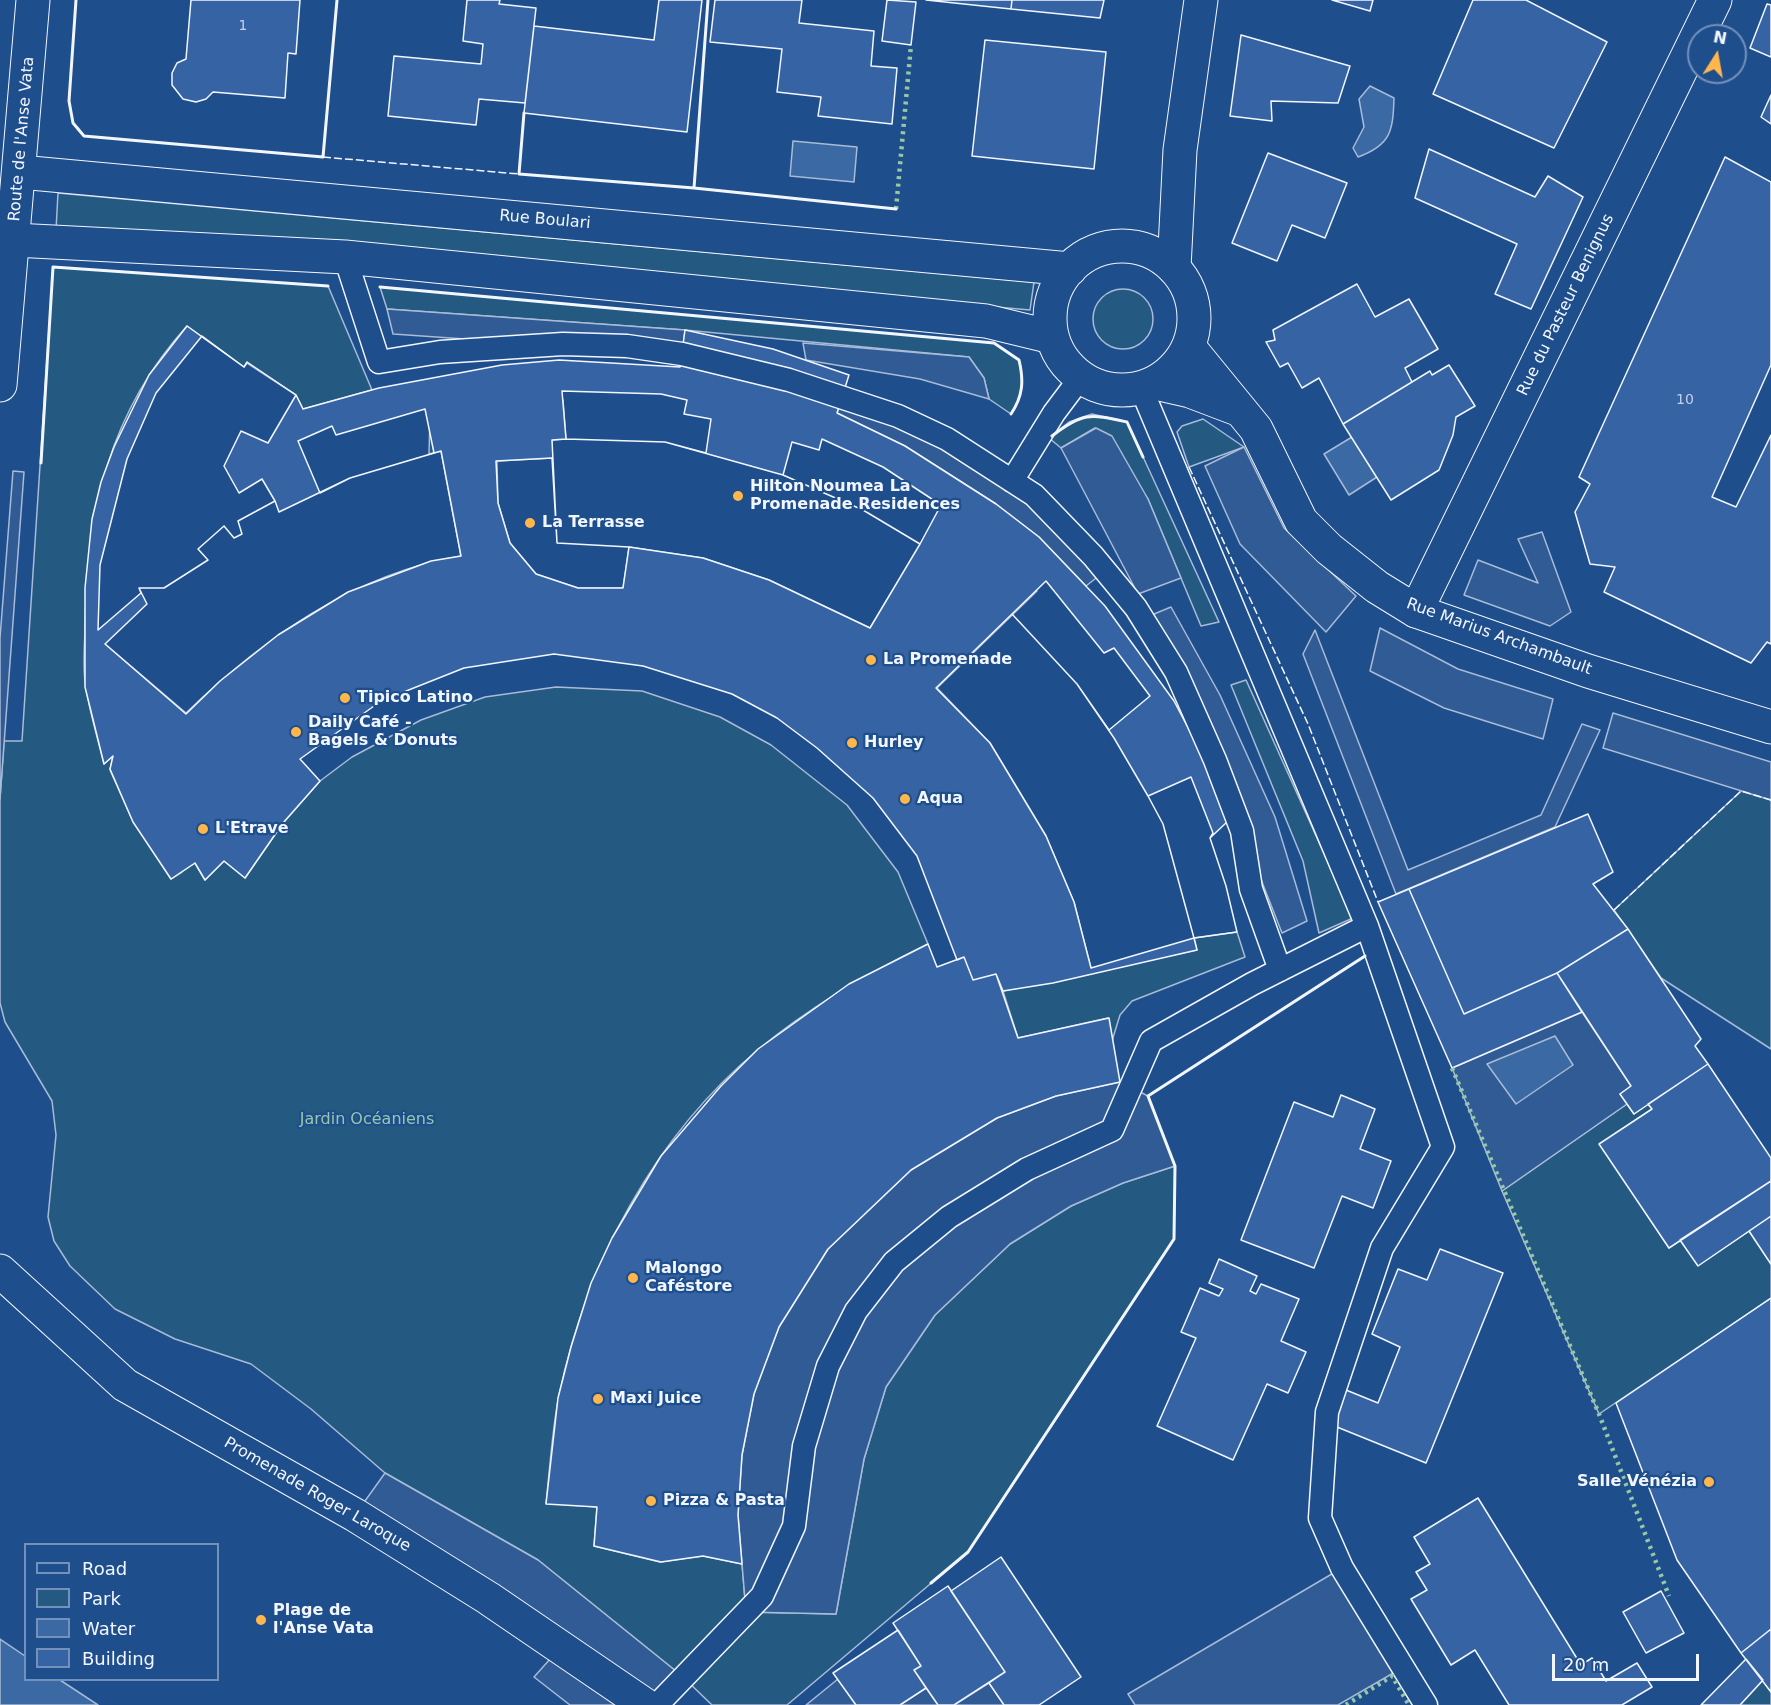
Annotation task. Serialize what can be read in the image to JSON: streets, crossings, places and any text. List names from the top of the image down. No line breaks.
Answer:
{"streets":{"street":["Route de l'Anse Vata","Rue Boulari","Rue du Pasteur Benignus","Rue Marius Archambault","Promenade Roger Laroque"]},"crossings":[["Route de l'Anse Vata","Rue Boulari"],["Rue Boulari","Rue Marius Archambault"],["Rue du Pasteur Benignus","Rue Marius Archambault"]],"parks":["Jardin Océaniens"],"places":["Hilton Noumea La Promenade Residences","La Terrasse","La Promenade","Tipico Latino","Daily Café - Bagels & Donuts","Hurley","Aqua","L'Etrave","Malongo Caféstore","Maxi Juice","Salle Vénézia","Pizza & Pasta","Plage de l'Anse Vata"],"house_numbers":["1","10"],"legend":["Road","Park","Water","Building"],"scale_bar":"20 m","north":"top"}
